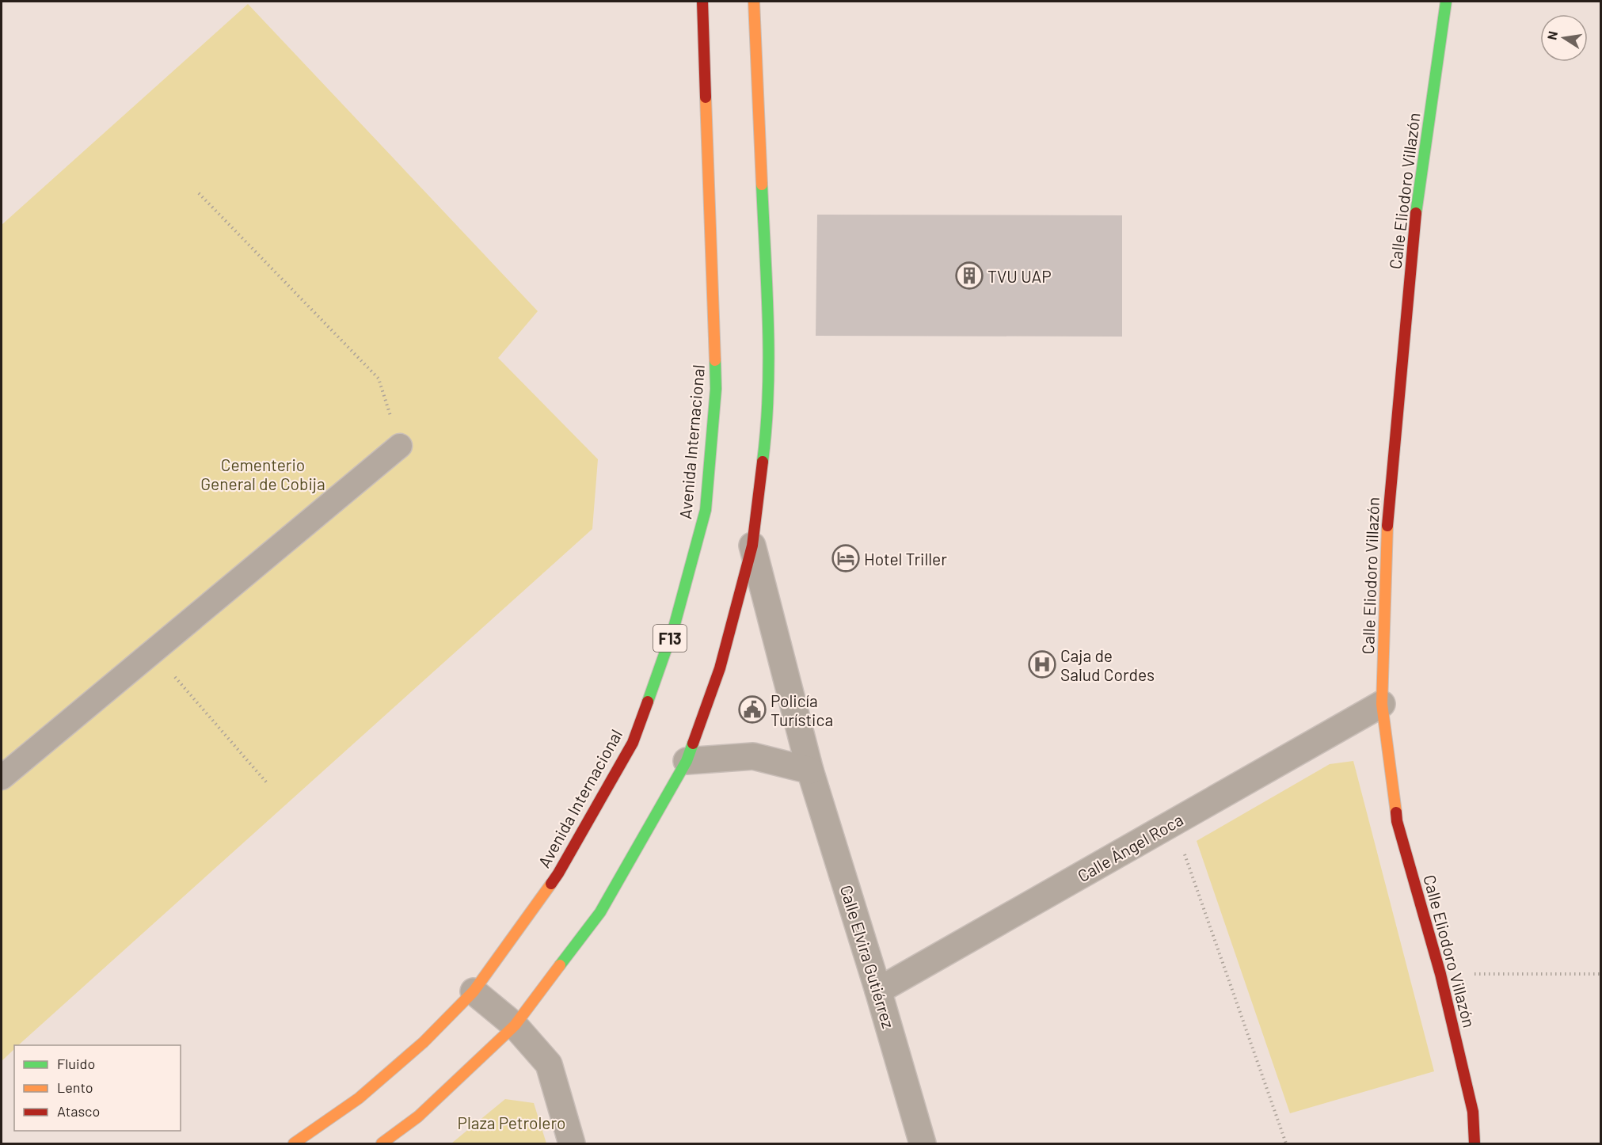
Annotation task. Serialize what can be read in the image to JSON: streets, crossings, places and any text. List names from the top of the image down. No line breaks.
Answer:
{"streets":{"main road":["Calle Eliodoro Villazón","Avenida Internacional","F13"],"street":["Calle Ángel Roca","Calle Elvira Gutiérrez"]},"crossings":[["Calle Eliodoro Villazón","Calle Ángel Roca"],["Calle Ángel Roca","Calle Elvira Gutiérrez"]],"parks":["Cementerio General de Cobija","Plaza Petrolero"],"places":{"building":["TVU UAP"],"hotel":["Hotel Triller"],"hospital":["Caja de Salud Cordes"],"public building":["Policía Turística"]},"legend":["Fluido","Lento","Atasco"],"north":"left"}
